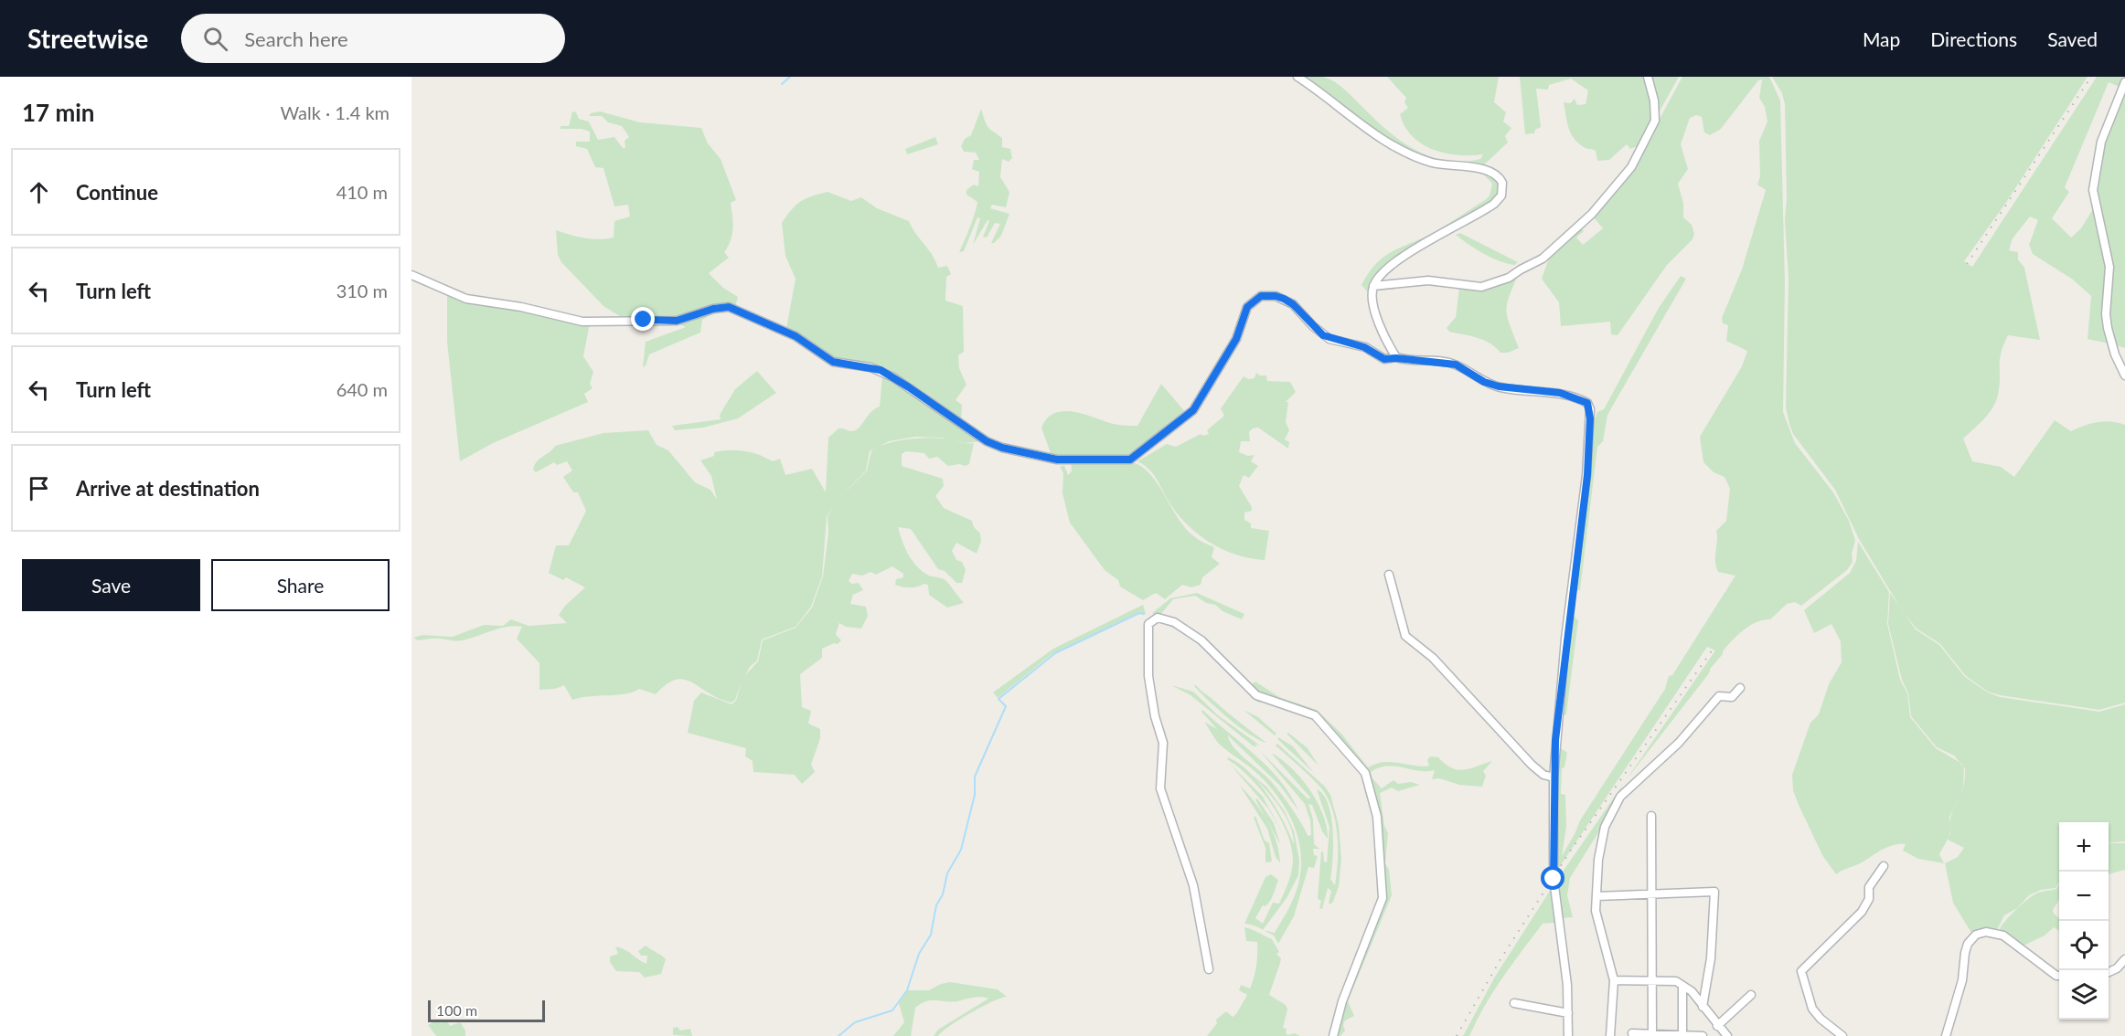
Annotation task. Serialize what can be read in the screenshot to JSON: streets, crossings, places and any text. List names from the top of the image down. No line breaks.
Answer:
{"scale_bar":"100 m","page":{"header":"Streetwise","search":"Search here","nav":["Map","Directions","Saved"],"heading":["17 min","Walk · 1.4 km"],"list":[["Continue","410 m"],["Turn left","310 m"],["Turn left","640 m"],"Arrive at destination"],"buttons":["Save","Share"],"map_buttons":["+","−"],"scale":"100 m"}}
